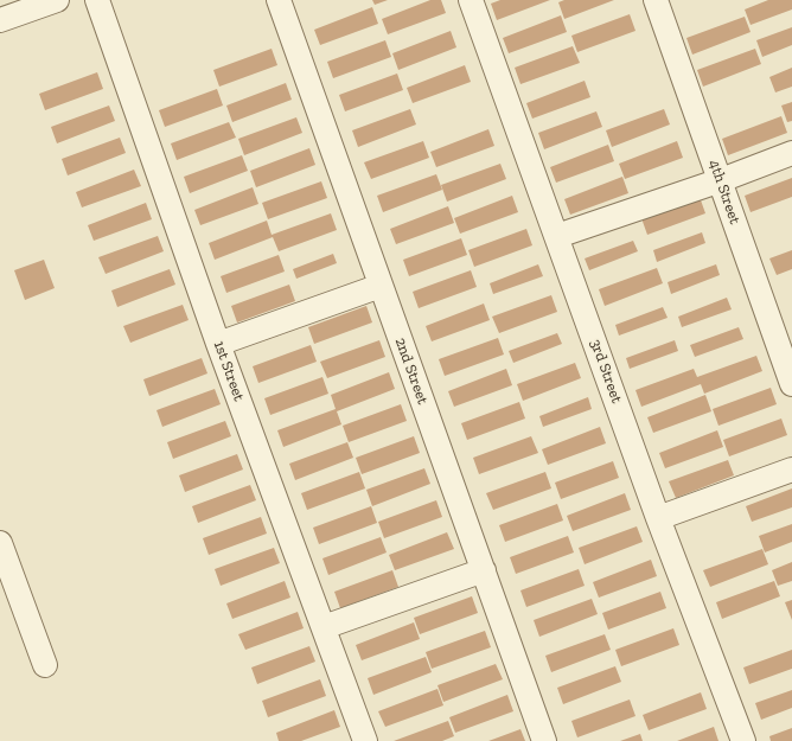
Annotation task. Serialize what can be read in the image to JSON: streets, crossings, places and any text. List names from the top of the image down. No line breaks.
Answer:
{"streets":{"street":["4th Street","1st Street","2nd Street","3rd Street"]}}
